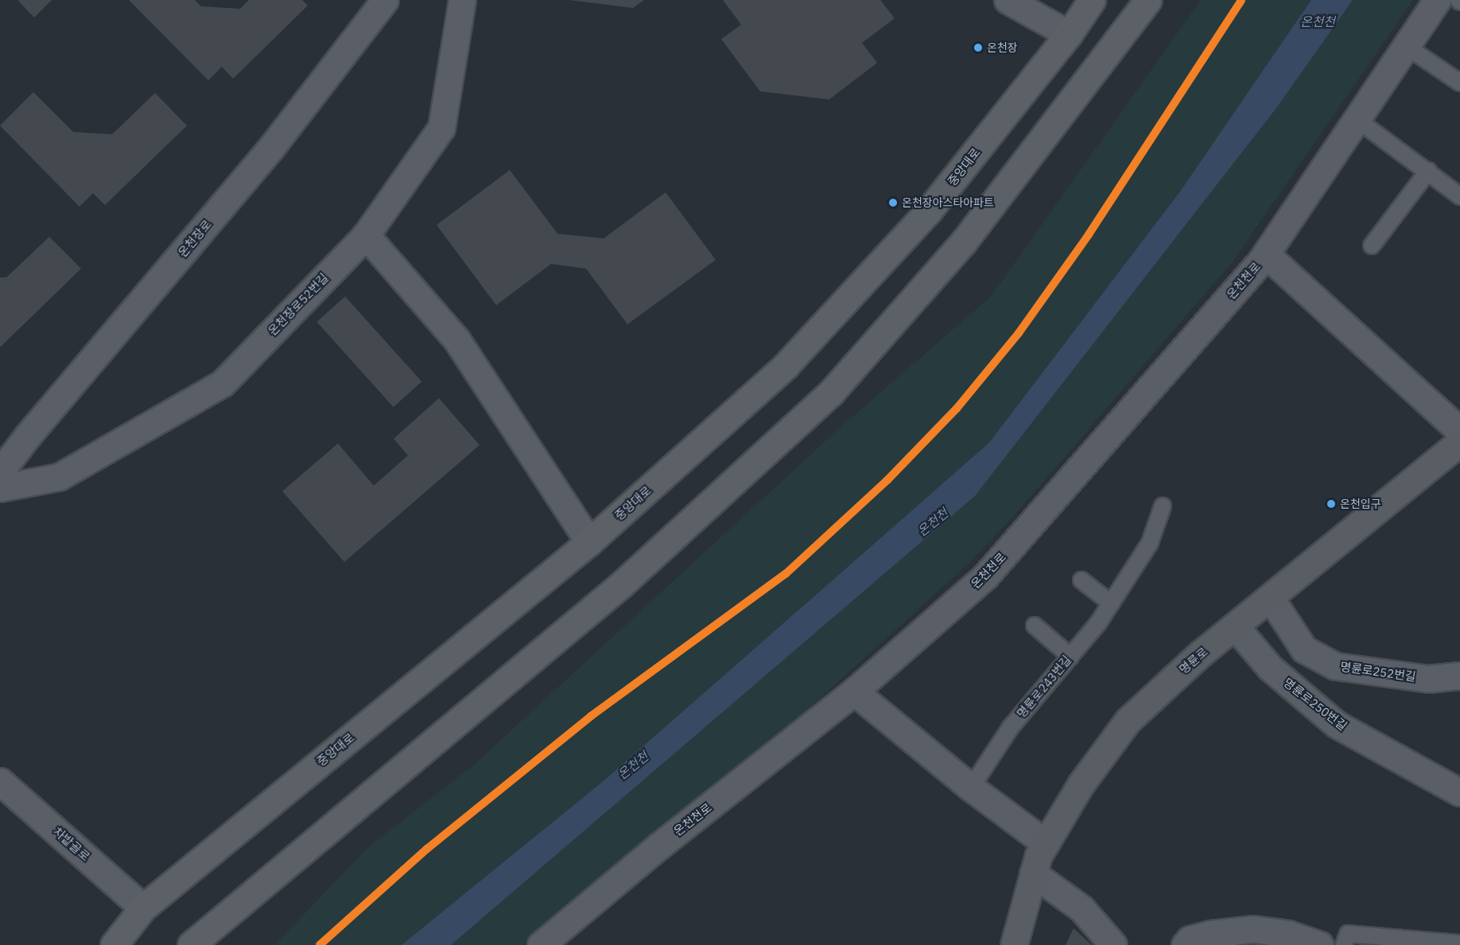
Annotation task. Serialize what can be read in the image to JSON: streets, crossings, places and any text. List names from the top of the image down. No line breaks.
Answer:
{"streets":{"main road":["중앙대로","명륜로"],"street":["온천장로","온천천로","온천장로52번길","명륜로252번길","명륜로250번길","차밭골로"],"lane":["명륜로243번길"]},"crossings":[["중앙대로","차밭골로"],["명륜로","명륜로252번길"],["명륜로","명륜로250번길"]],"water":["온천천"],"places":["온천장","온천장아스타아파트","온천입구"]}
